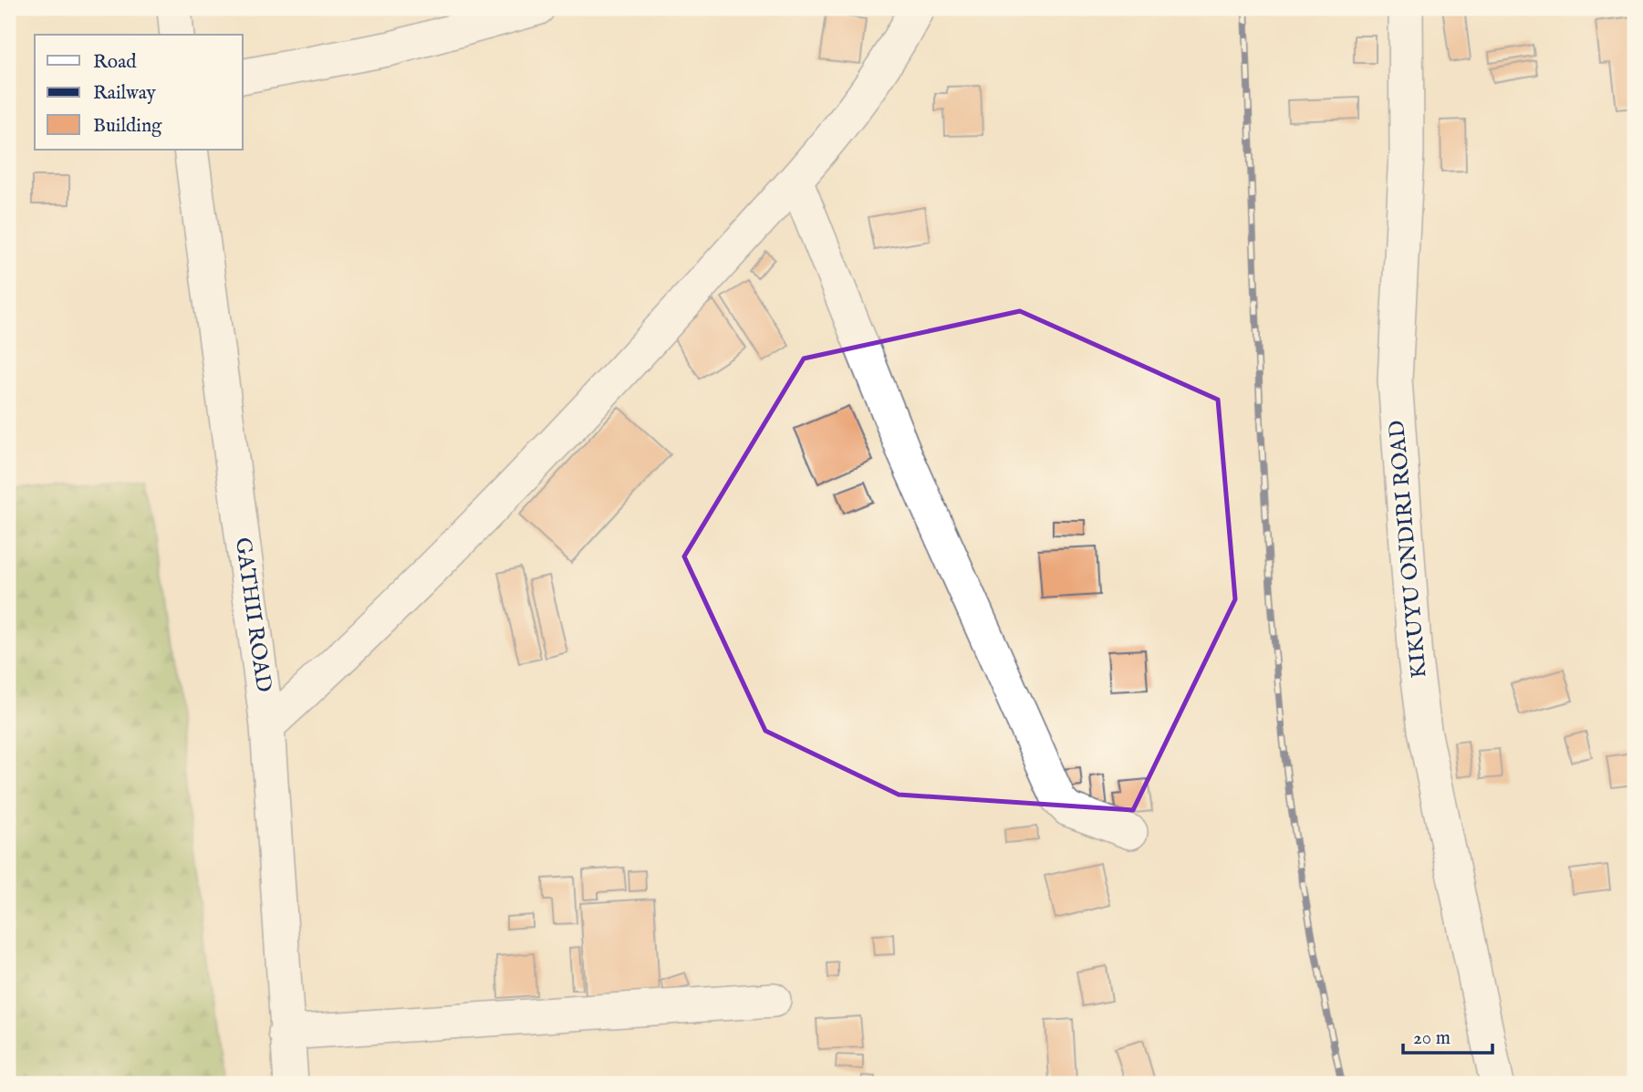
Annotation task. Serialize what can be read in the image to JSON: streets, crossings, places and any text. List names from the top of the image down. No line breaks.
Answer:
{"streets":{"street":["KIKUYU ONDIRI ROAD","GATHII ROAD"]},"legend":["Road","Railway","Building"],"scale_bar":"20 m"}
